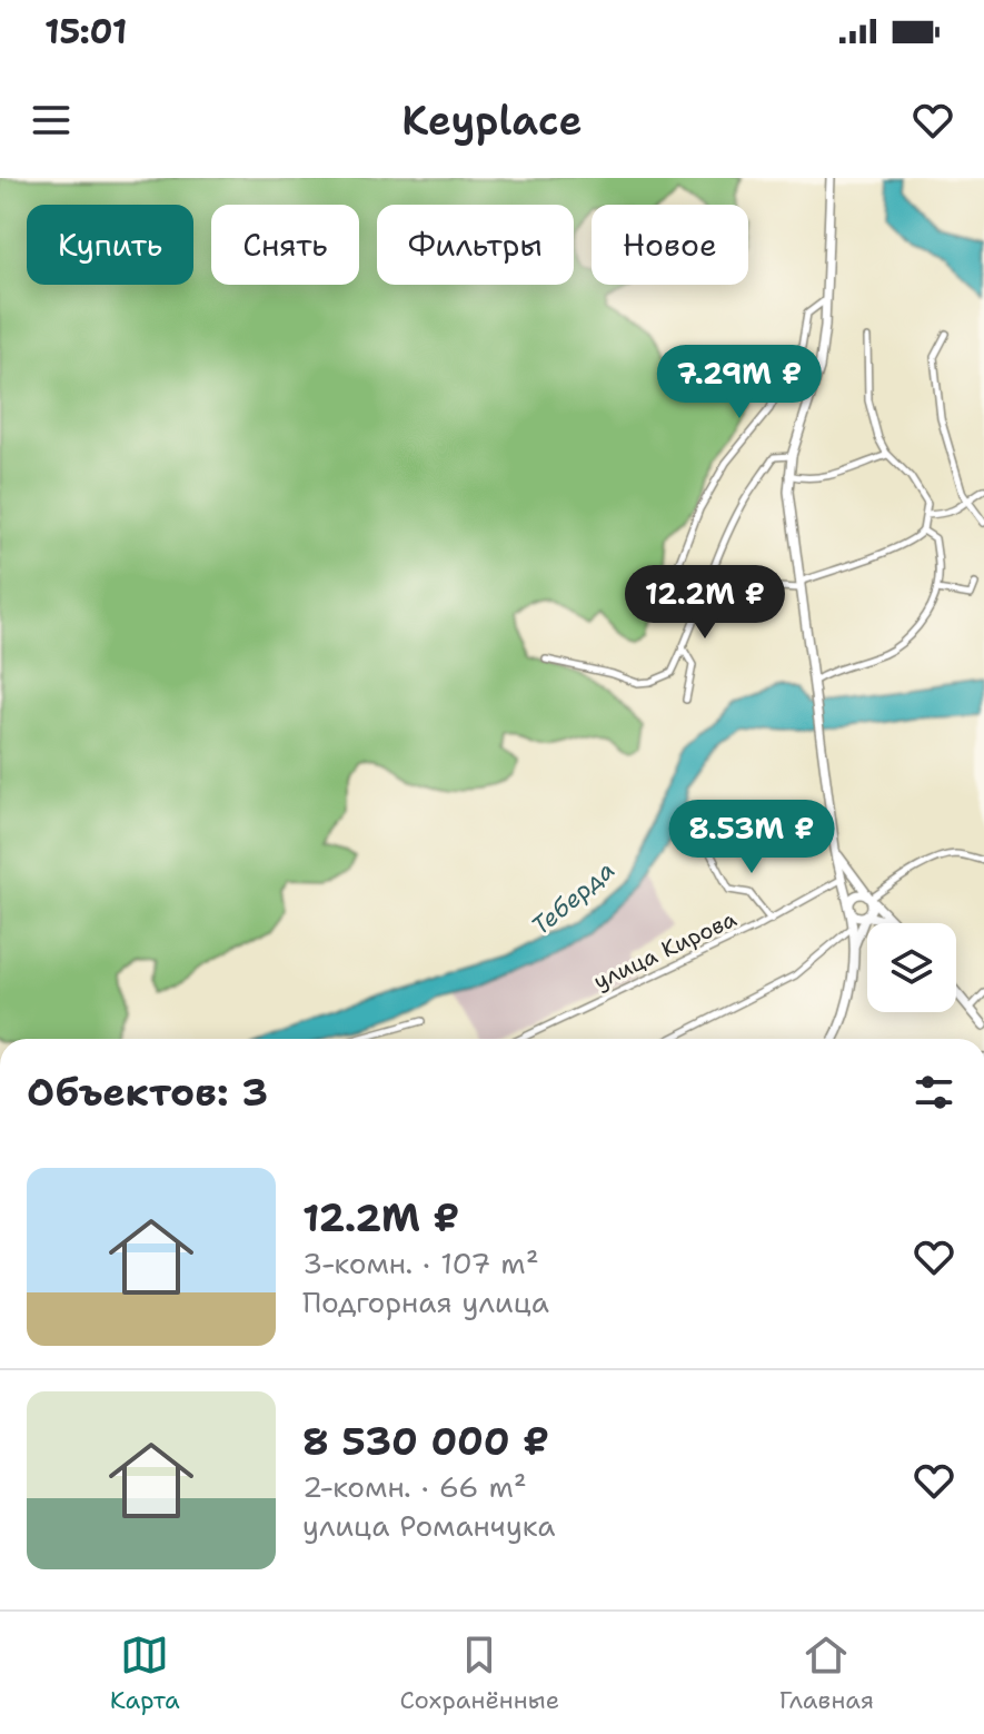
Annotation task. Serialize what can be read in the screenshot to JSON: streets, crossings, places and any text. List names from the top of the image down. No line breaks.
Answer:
{"streets":{"street":["улица Кирова"]},"water":["Теберда"],"page":{"status":"15:01","header":"Keyplace","chip":["Купить","Снять","Фильтры","Новое"],"price":["7.29M ₽","12.2M ₽","8.53M ₽"],"heading":"Объектов: 3","list":[{"name":"12.2M ₽","note":"3-комн. · 107 m² · Подгорная улица"},{"name":"8 530 000 ₽","note":"2-комн. · 66 m² · улица Романчука"}],"tabs":["Карта","Сохранённые","Главная"]}}
